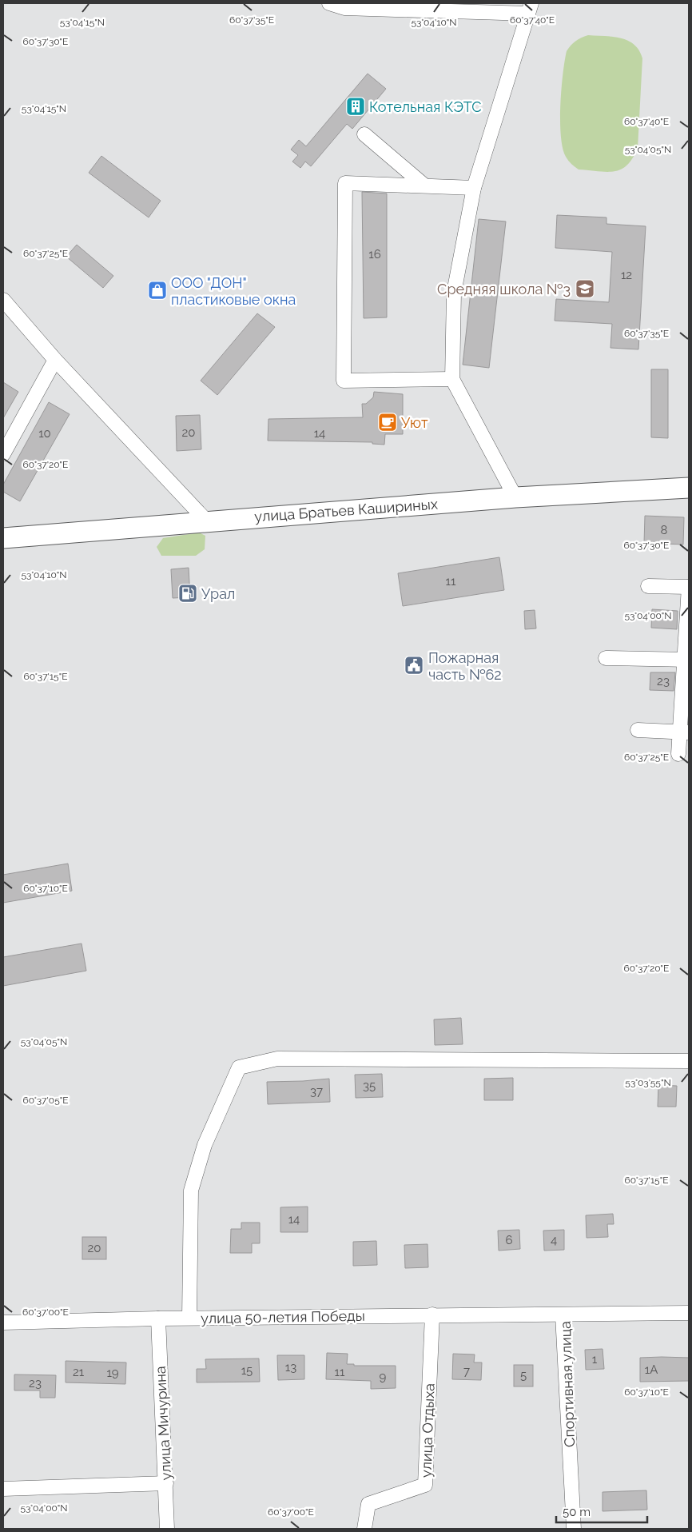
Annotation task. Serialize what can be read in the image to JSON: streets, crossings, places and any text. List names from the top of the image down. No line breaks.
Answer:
{"streets":{"main road":["улица Братьев Кашириных"],"street":["улица 50-летия Победы","Спортивная улица","улица Мичурина","улица Отдыха"]},"crossings":[["улица 50-летия Победы","Спортивная улица"],["улица 50-летия Победы","улица Мичурина"],["улица 50-летия Победы","улица Отдыха"]],"places":{"building":["Котельная КЭТС"],"school or university":["Средняя школа №3"],"shop":["ООО \"ДОН\" пластиковые окна"],"cafe":["Уют"],"fuel station":["Урал"],"public building":["Пожарная часть №62"]},"house_numbers":["16","12","20","10","14","8","11","23","35","37","14","6","4","20","1","13","1А","15","7","21","11","19","5","9","23"],"scale_bar":"50 m","coordinates":["60°37'35\"E","60°37'40\"E","53°04'15\"N","53°04'10\"N","60°37'30\"E","53°04'05\"N","60°37'25\"E","60°37'20\"E","53°04'00\"N","60°37'15\"E","60°37'10\"E","53°03'55\"N","60°37'05\"E","60°37'00\"E"]}
